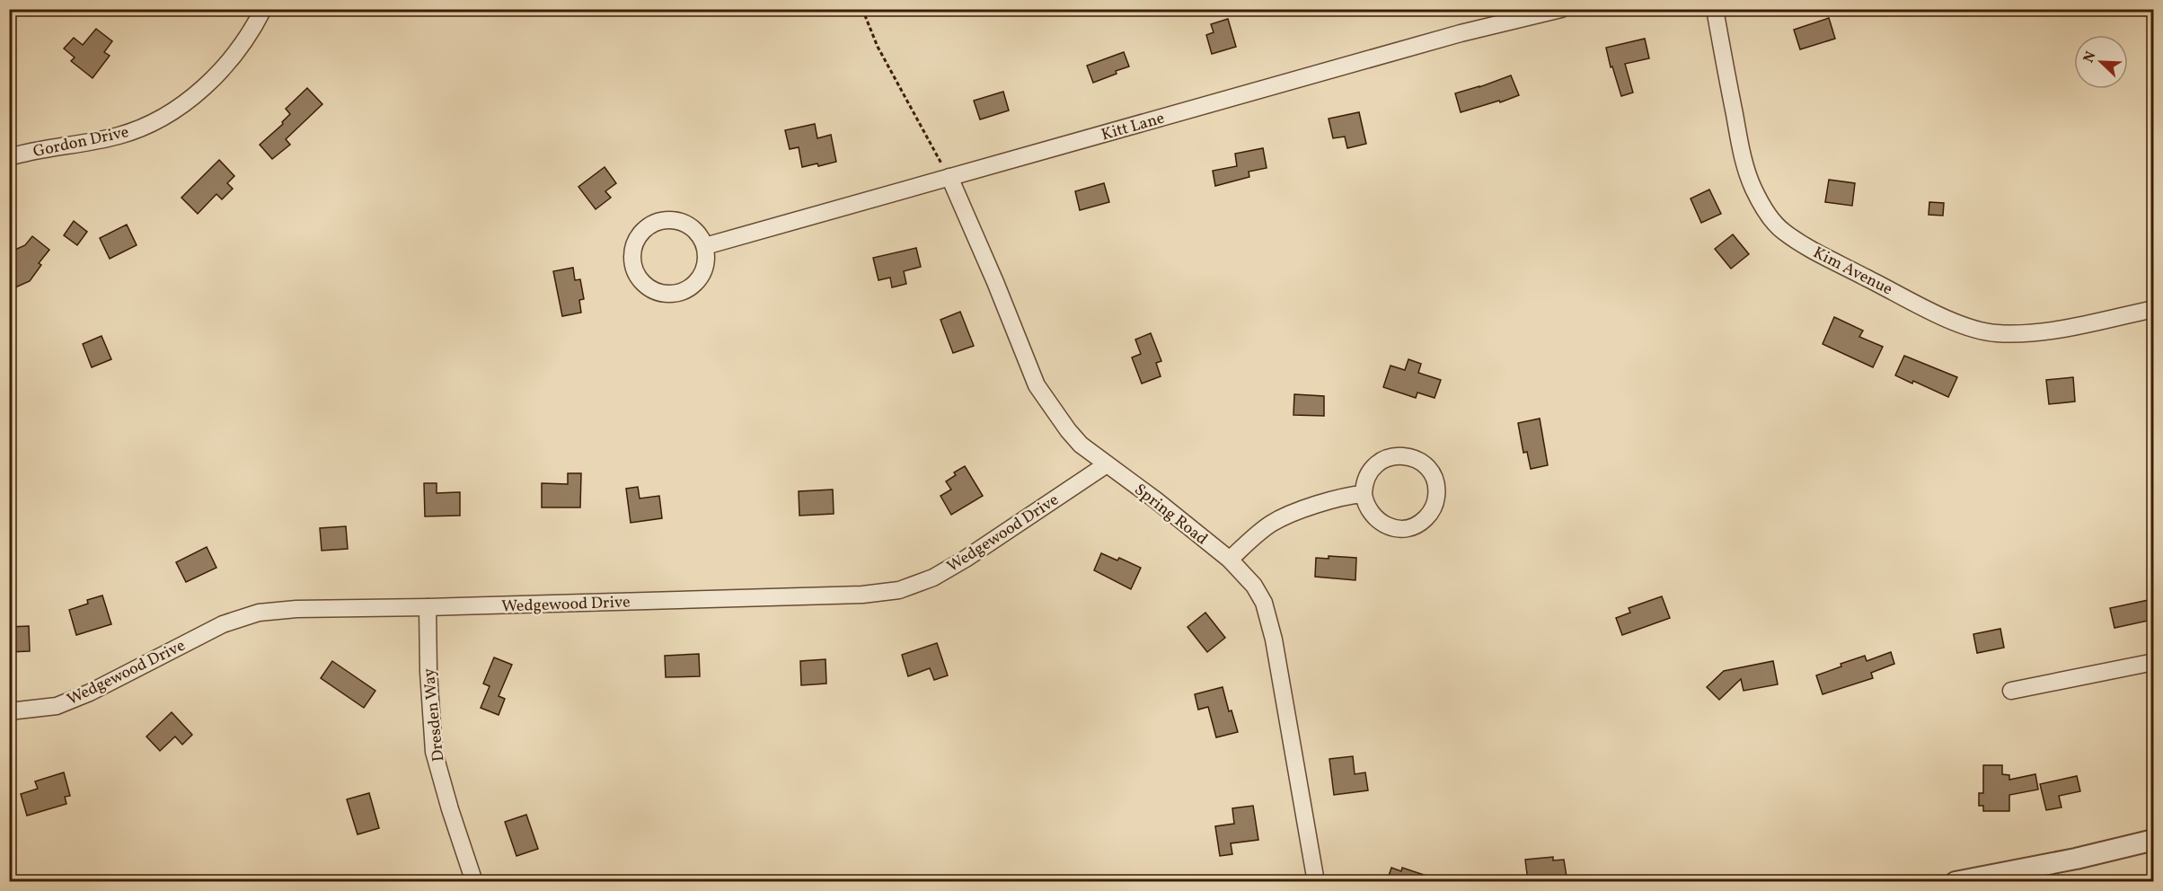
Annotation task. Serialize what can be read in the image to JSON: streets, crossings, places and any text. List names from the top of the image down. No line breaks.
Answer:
{"streets":{"street":["Kitt Lane","Gordon Drive","Kim Avenue","Spring Road","Wedgewood Drive","Dresden Way"]},"crossings":[["Kitt Lane","Spring Road"],["Spring Road","Wedgewood Drive"],["Wedgewood Drive","Dresden Way"]],"north":"top left"}
